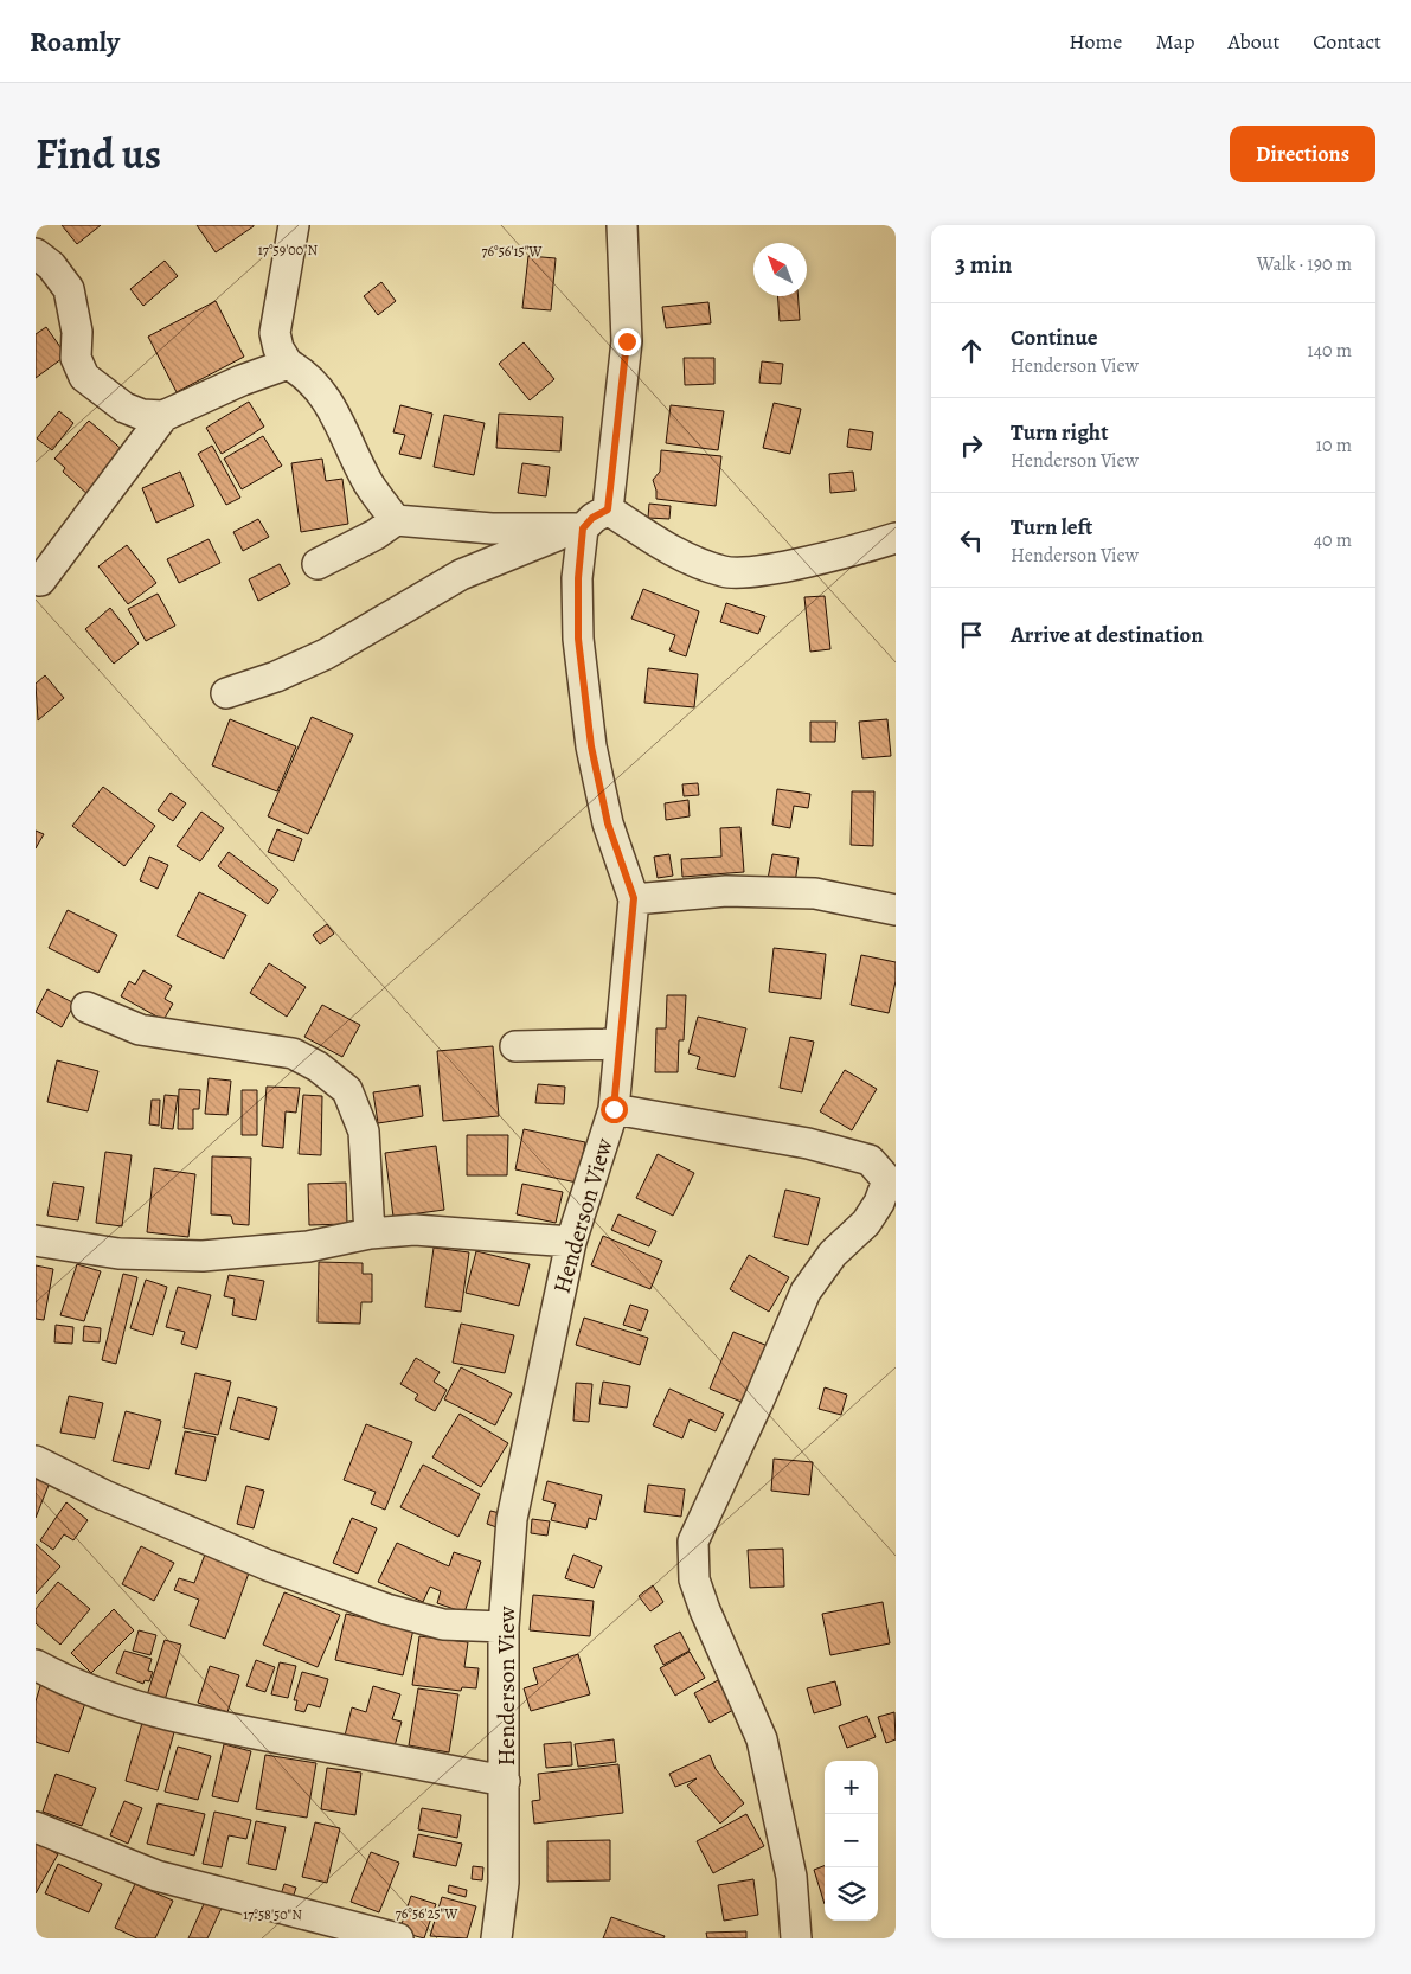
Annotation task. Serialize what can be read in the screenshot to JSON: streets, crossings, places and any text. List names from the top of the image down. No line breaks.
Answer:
{"streets":{"street":["Henderson View"]},"north":"top left","page":{"header":"Roamly","nav":["Home","Map","About","Contact"],"title":"Find us","buttons":"Directions","heading":["3 min","Walk · 190 m"],"list":[["Continue","Henderson View","140 m"],["Turn right","Henderson View","10 m"],["Turn left","Henderson View","40 m"],"Arrive at destination"],"map_buttons":["+","−"]},"coordinates":["17°59'00\"N","76°56'15\"W","76°56'25\"W","17°58'50\"N"]}
